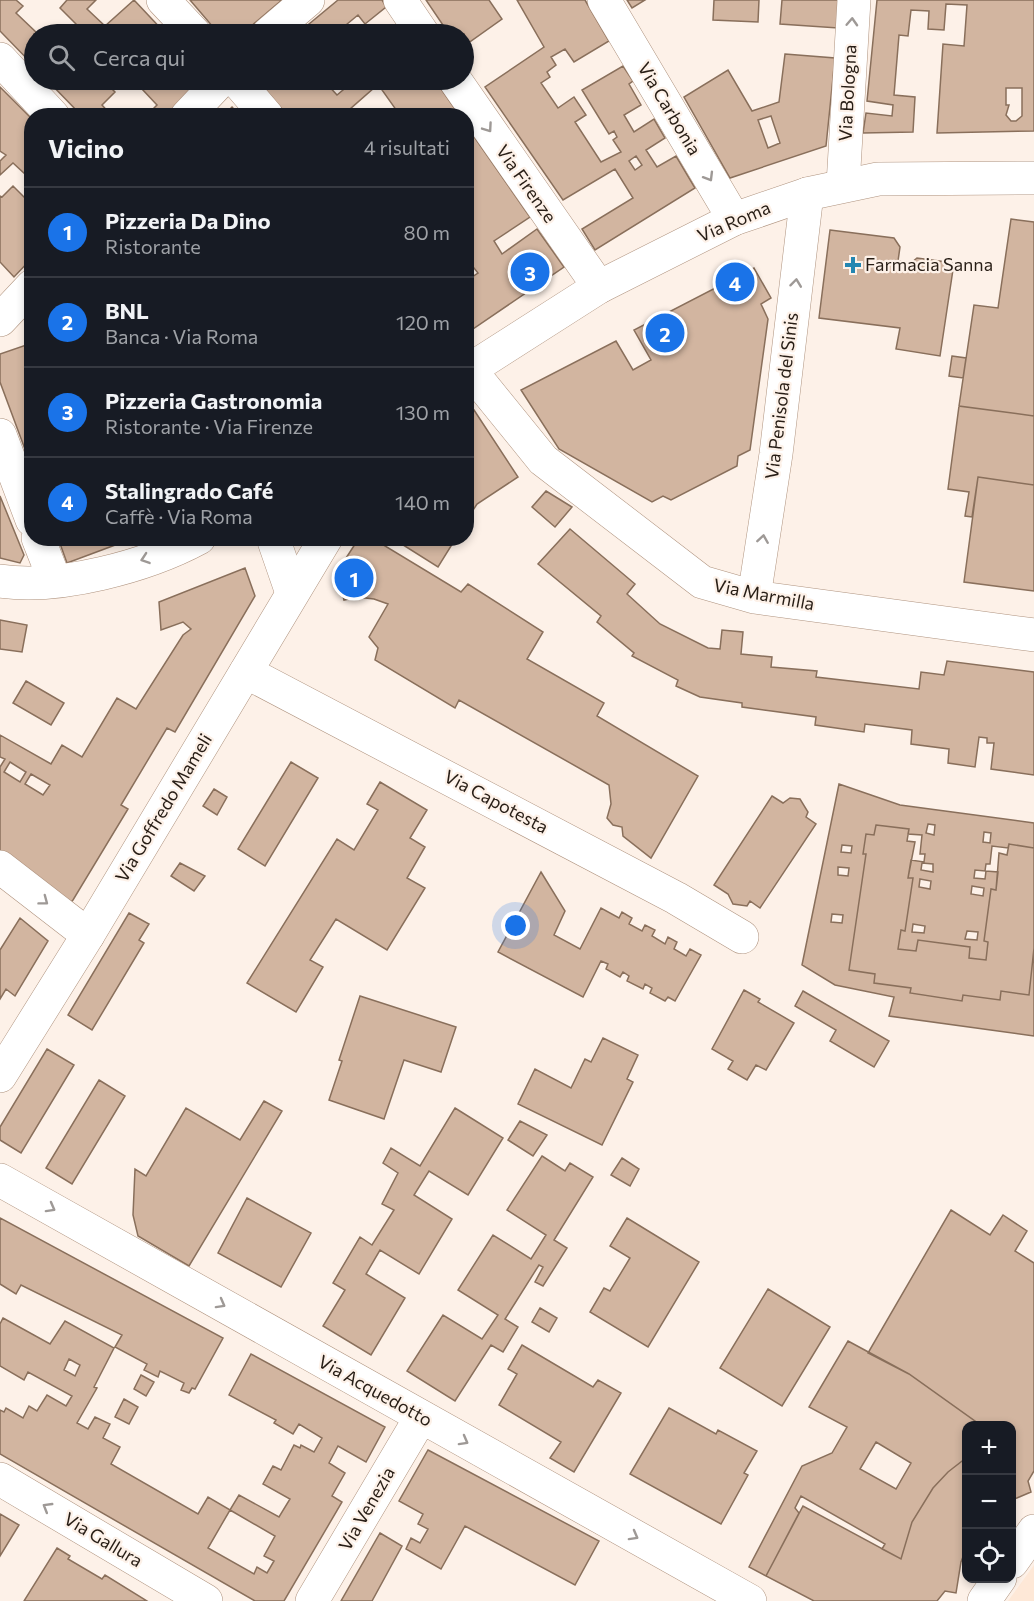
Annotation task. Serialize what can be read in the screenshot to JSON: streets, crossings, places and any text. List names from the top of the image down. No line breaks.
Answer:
{"streets":{"street":["Via Bologna","Via Carbonia","Via Firenze","Via Roma","Via Penisola del Sinis","Via Marmilla","Via Capotesta","Via Goffredo Mameli","Via Acquedotto","Via Venezia","Via Gallura"]},"crossings":[["Via Bologna","Via Roma"],["Via Carbonia","Via Roma"],["Via Firenze","Via Roma"],["Via Roma","Via Penisola del Sinis"],["Via Penisola del Sinis","Via Marmilla"],["Via Capotesta","Via Goffredo Mameli"],["Via Acquedotto","Via Venezia"]],"one_way":["Via Bologna","Via Carbonia","Via Firenze","Via Penisola del Sinis","Via Acquedotto","Via Gallura"],"places":{"health":["Farmacia Sanna"]},"page":{"search":"Cerca qui","heading":["Vicino","4 risultati"],"list":[{"mark":"1","name":"Pizzeria Da Dino","note":"Ristorante","value":"80 m"},{"mark":"2","name":"BNL","note":"Banca · Via Roma","value":"120 m"},{"mark":"3","name":"Pizzeria Gastronomia","note":"Ristorante · Via Firenze","value":"130 m"},{"mark":"4","name":"Stalingrado Café","note":"Caffè · Via Roma","value":"140 m"}],"pins":["3","4","2","1"],"map_buttons":["+","−"]}}
